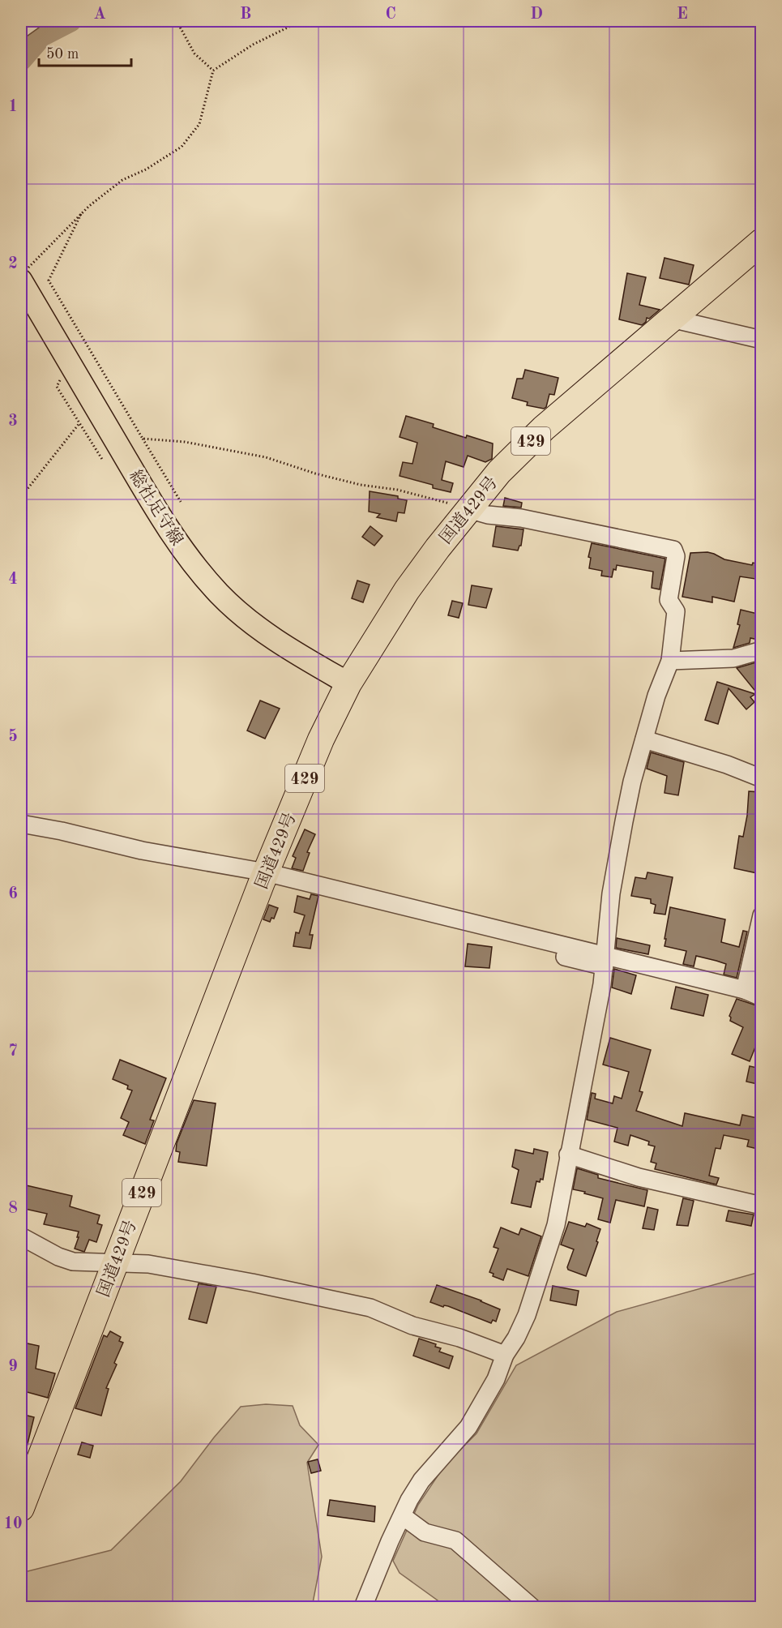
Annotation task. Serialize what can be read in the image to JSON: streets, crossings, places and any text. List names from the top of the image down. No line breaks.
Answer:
{"streets":{"highway":["429","国道429号"],"main road":["総社足守線"]},"crossings":[["総社足守線","国道429号"]],"scale_bar":"50 m","grid":{"columns":["A","B","C","D","E"],"rows":["1","2","3","4","5","6","7","8","9","10"]}}
